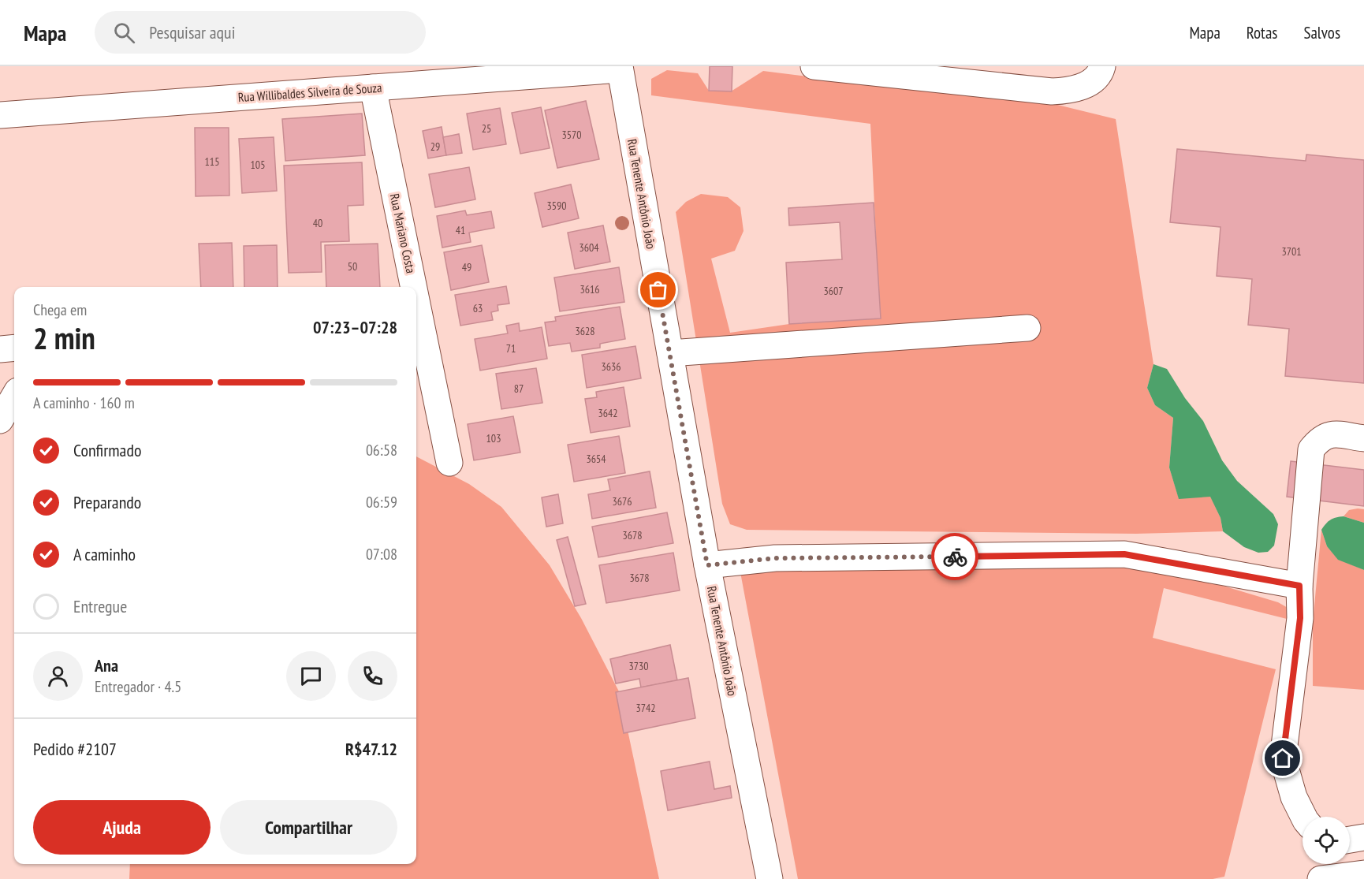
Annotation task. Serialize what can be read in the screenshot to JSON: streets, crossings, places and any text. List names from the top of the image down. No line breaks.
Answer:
{"streets":{"street":["Rua Willibaldes Silveira de Souza","Rua Tenente Antônio João","Rua Mariano Costa"]},"crossings":[["Rua Willibaldes Silveira de Souza","Rua Tenente Antônio João"],["Rua Willibaldes Silveira de Souza","Rua Mariano Costa"]],"house_numbers":["25","3570","29","115","105","3590","40","41","3604","3701","50","49","3616","3607","63","3628","71","3636","87","3642","103","3654","3676","3678","3678","3730","3742"],"page":{"header":"Mapa","search":"Pesquisar aqui","nav":["Mapa","Rotas","Salvos"],"heading":["2 min","Chega em","07:23–07:28"],"panel":["Ana","Entregador · 4.5","Pedido #2107","R$47.12"],"bar":"A caminho · 160 m","list":[["Confirmado","06:58"],["Preparando","06:59"],["A caminho","07:08"],"Entregue"],"buttons":["Ajuda","Compartilhar"]}}
